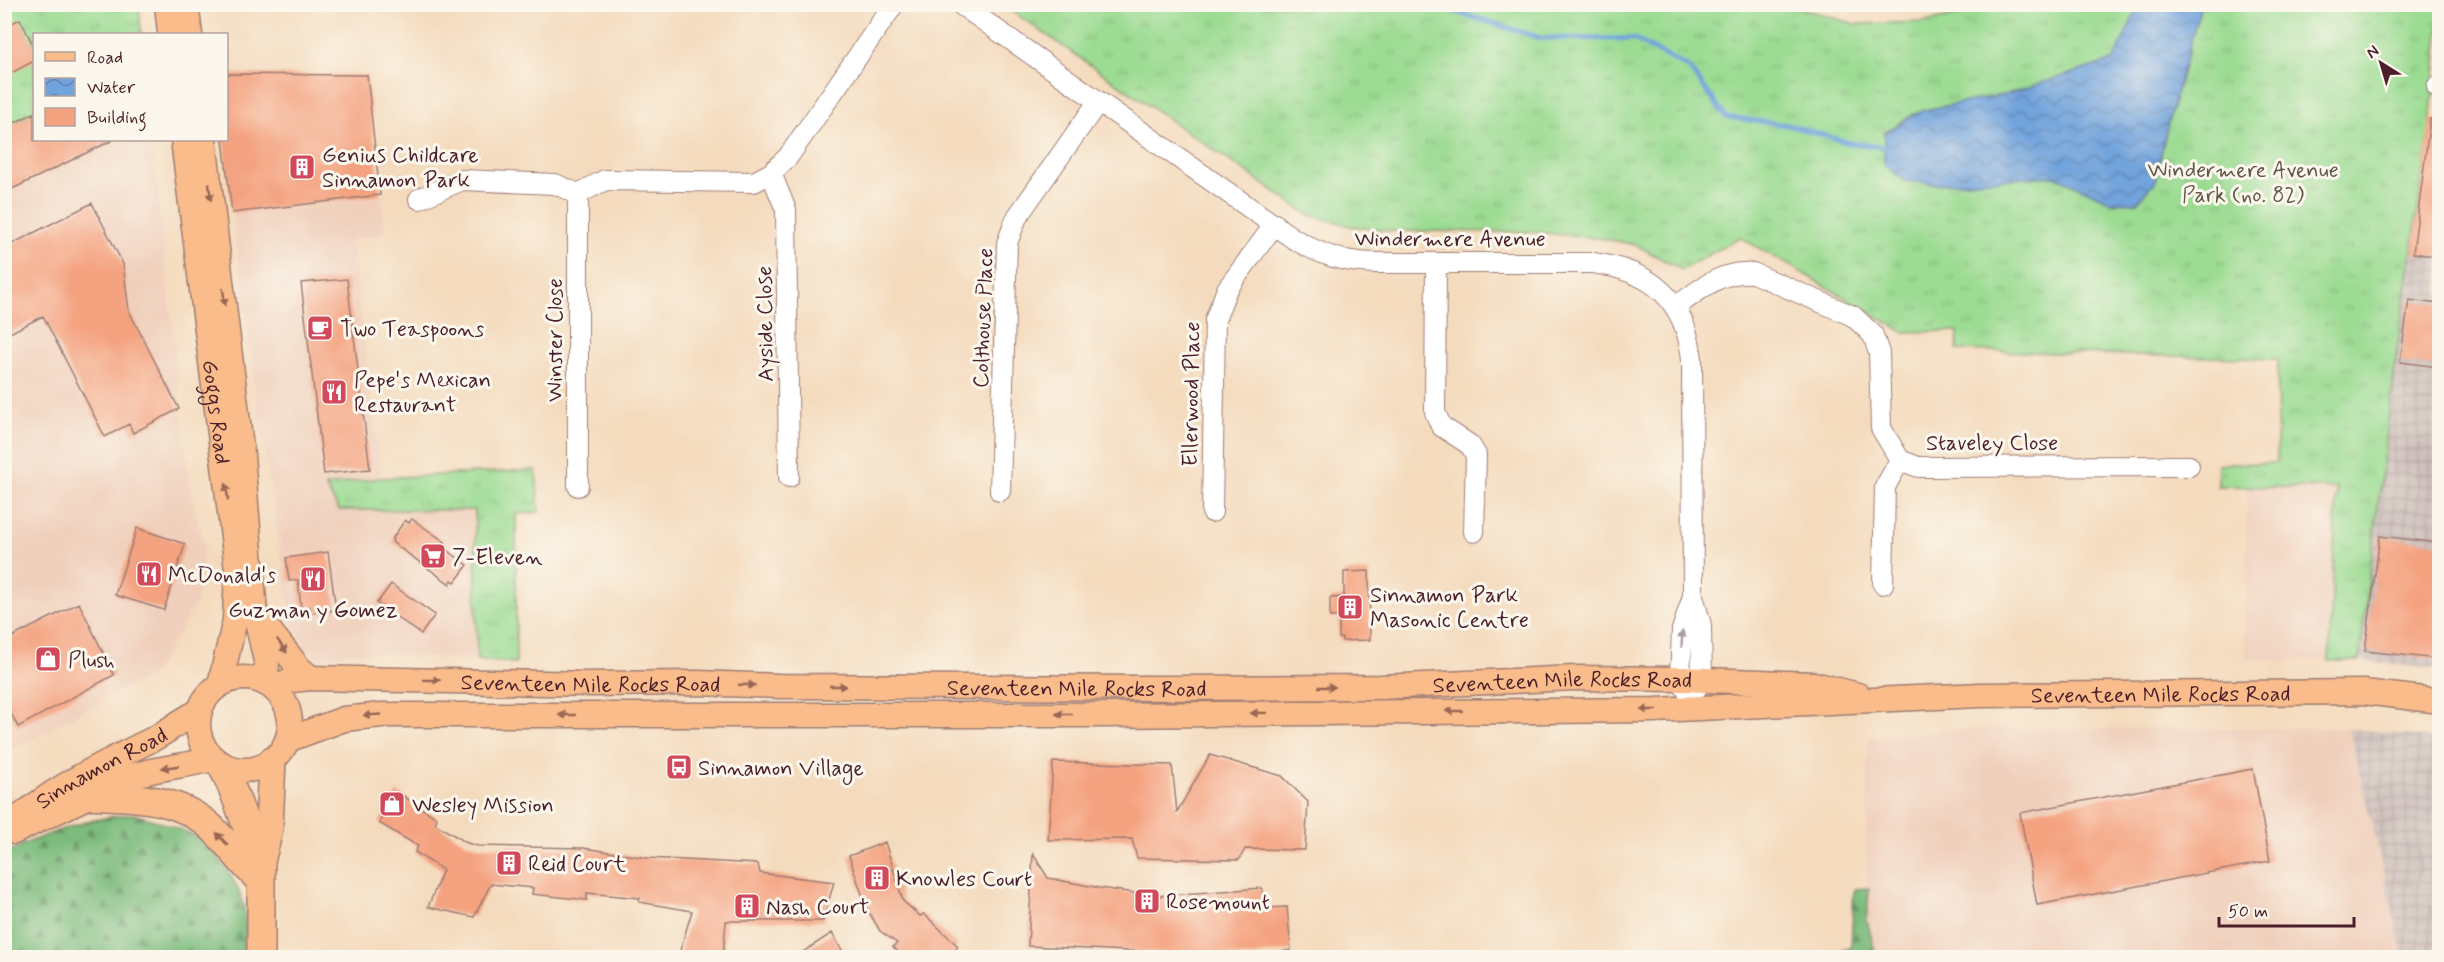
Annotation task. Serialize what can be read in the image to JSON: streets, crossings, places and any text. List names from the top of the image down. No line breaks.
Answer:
{"streets":{"main road":["Goggs Road","Seventeen Mile Rocks Road","Sinnamon Road"],"street":["Windermere Avenue","Colthouse Place","Ayside Close","Winster Close","Ellerwood Place","Staveley Close"]},"crossings":[["Windermere Avenue","Colthouse Place"],["Windermere Avenue","Ellerwood Place"],["Windermere Avenue","Staveley Close"],["Windermere Avenue","Seventeen Mile Rocks Road"],["Goggs Road","Seventeen Mile Rocks Road"],["Goggs Road","Sinnamon Road"],["Seventeen Mile Rocks Road","Sinnamon Road"]],"parks":["Windermere Avenue Park (no. 82)"],"places":{"building":["Genius Childcare Sinnamon Park","Sinnamon Park Masonic Centre","Reid Court","Knowles Court","Rosemount","Nash Court"],"cafe":["Two Teaspoons"],"restaurant":["Pepe's Mexican Restaurant","McDonald's","Guzman y Gomez"],"supermarket":["7-Eleven"],"shop":["Plush","Wesley Mission"],"bus stop":["Sinnamon Village"]},"legend":["Road","Water","Building"],"scale_bar":"50 m","north":"top left"}
